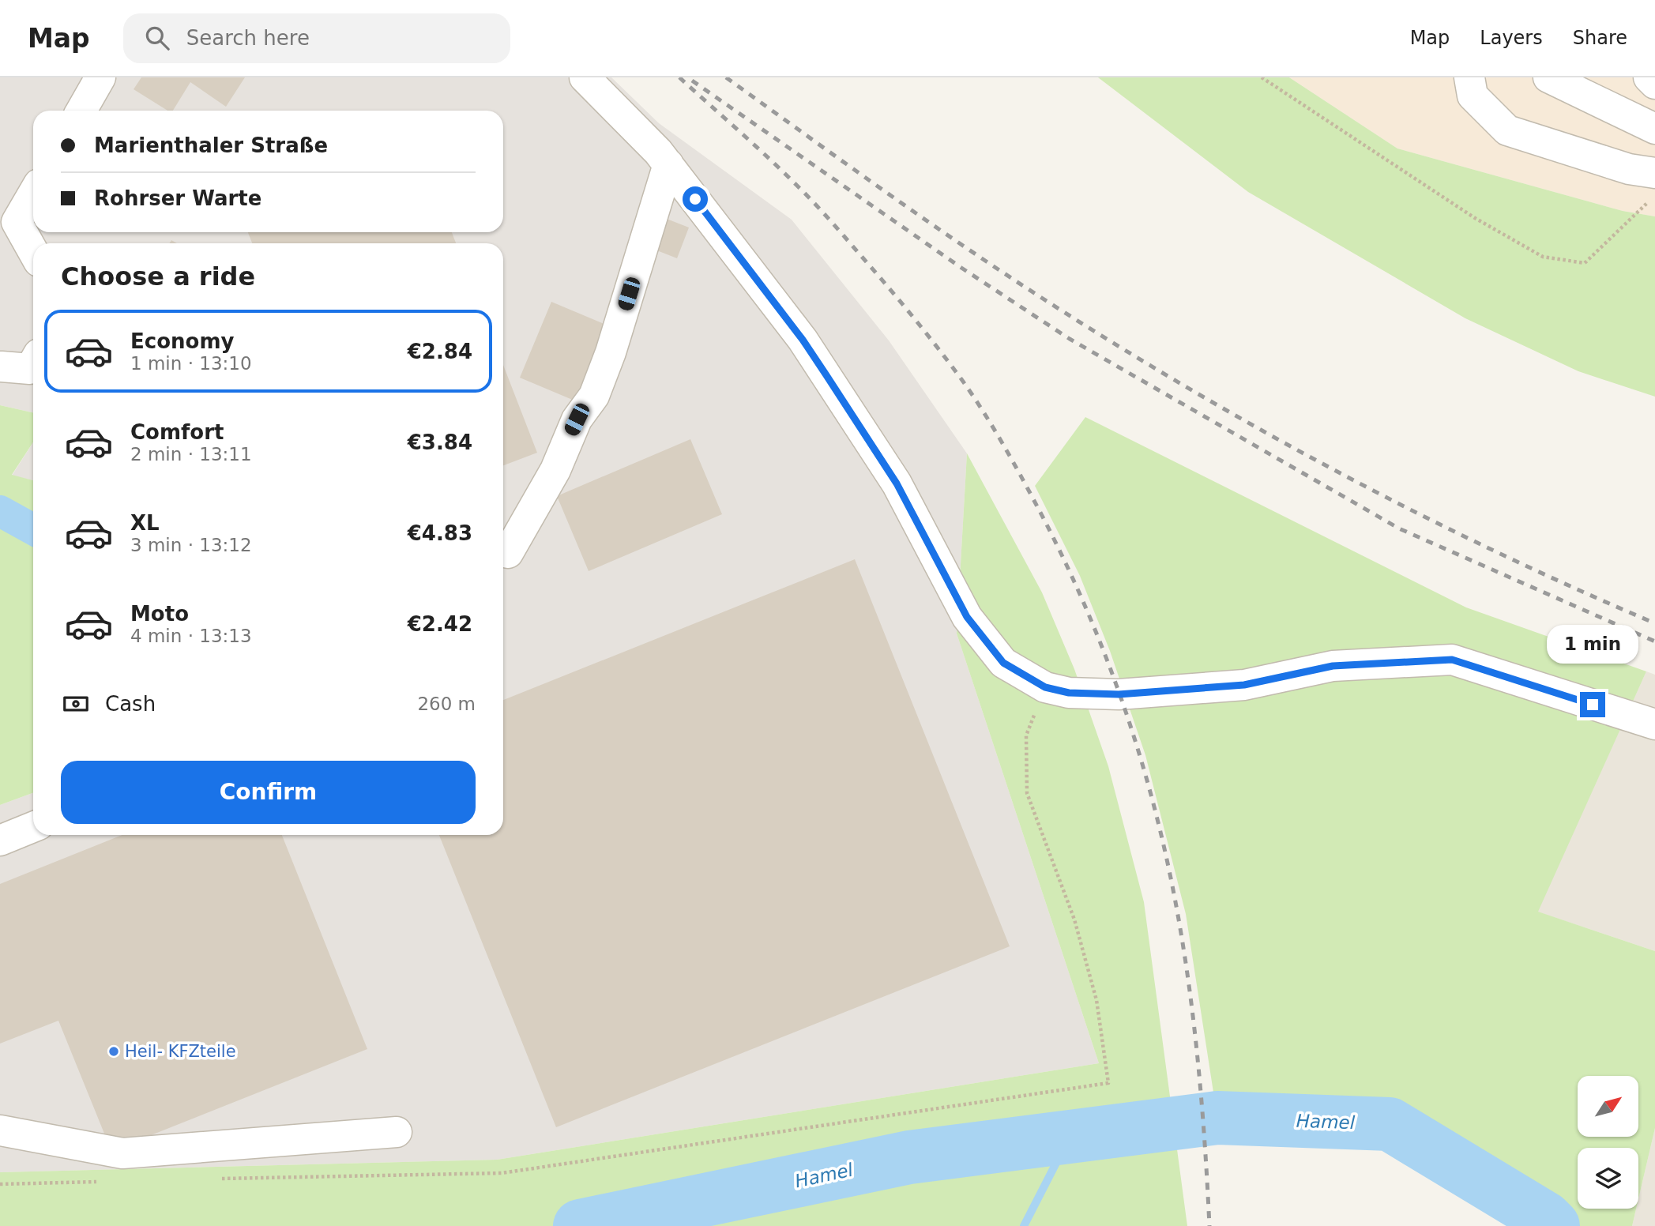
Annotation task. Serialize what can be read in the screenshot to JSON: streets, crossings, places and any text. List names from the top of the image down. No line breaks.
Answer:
{"water":["Hamel"],"places":["Heil- KFZteile"],"north":"top right","page":{"header":"Map","search":"Search here","nav":["Map","Layers","Share"],"banner":["Marienthaler Straße","Rohrser Warte"],"heading":"Choose a ride","list":[{"name":"Economy","note":"1 min · 13:10","value":"€2.84"},{"name":"Comfort","note":"2 min · 13:11","value":"€3.84"},{"name":"XL","note":"3 min · 13:12","value":"€4.83"},{"name":"Moto","note":"4 min · 13:13","value":"€2.42"}],"bubble":"1 min","pay":["Cash","260 m"],"buttons":"Confirm"}}
